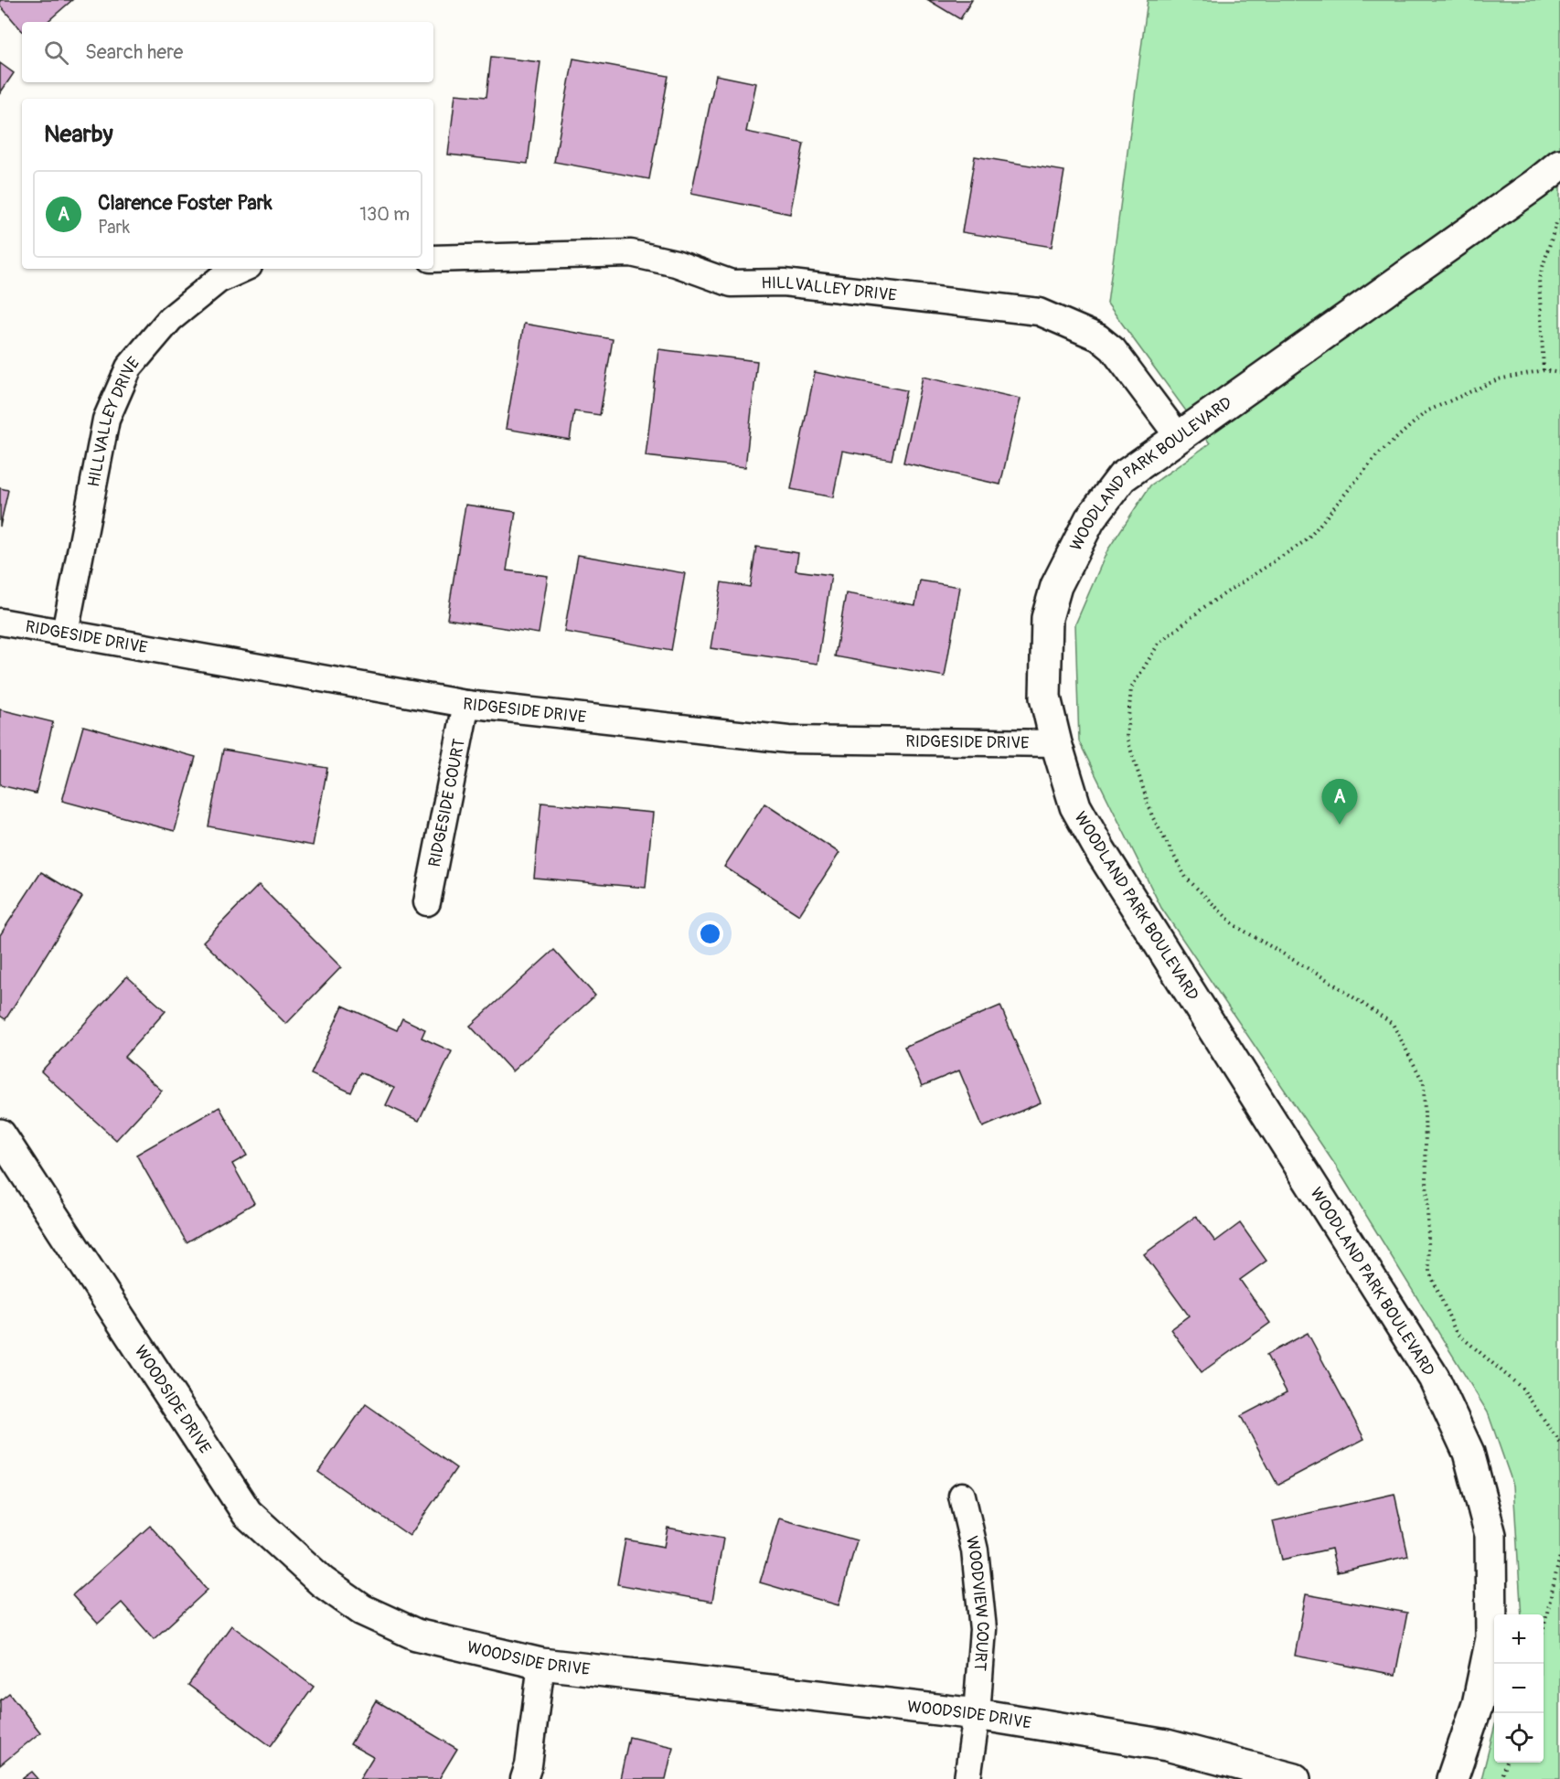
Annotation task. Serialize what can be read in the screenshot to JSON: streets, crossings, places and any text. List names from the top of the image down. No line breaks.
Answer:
{"streets":{"street":["HILLVALLEY DRIVE","WOODLAND PARK BOULEVARD","RIDGESIDE DRIVE","RIDGESIDE COURT","WOODSIDE DRIVE","WOODVIEW COURT"]},"crossings":[["HILLVALLEY DRIVE","WOODLAND PARK BOULEVARD"],["HILLVALLEY DRIVE","RIDGESIDE DRIVE"],["WOODLAND PARK BOULEVARD","RIDGESIDE DRIVE"],["RIDGESIDE DRIVE","RIDGESIDE COURT"],["WOODSIDE DRIVE","WOODVIEW COURT"]],"page":{"search":"Search here","heading":"Nearby","list":[{"mark":"A","name":"Clarence Foster Park","note":"Park","value":"130 m"}],"pins":"A","map_buttons":["+","−"]}}
